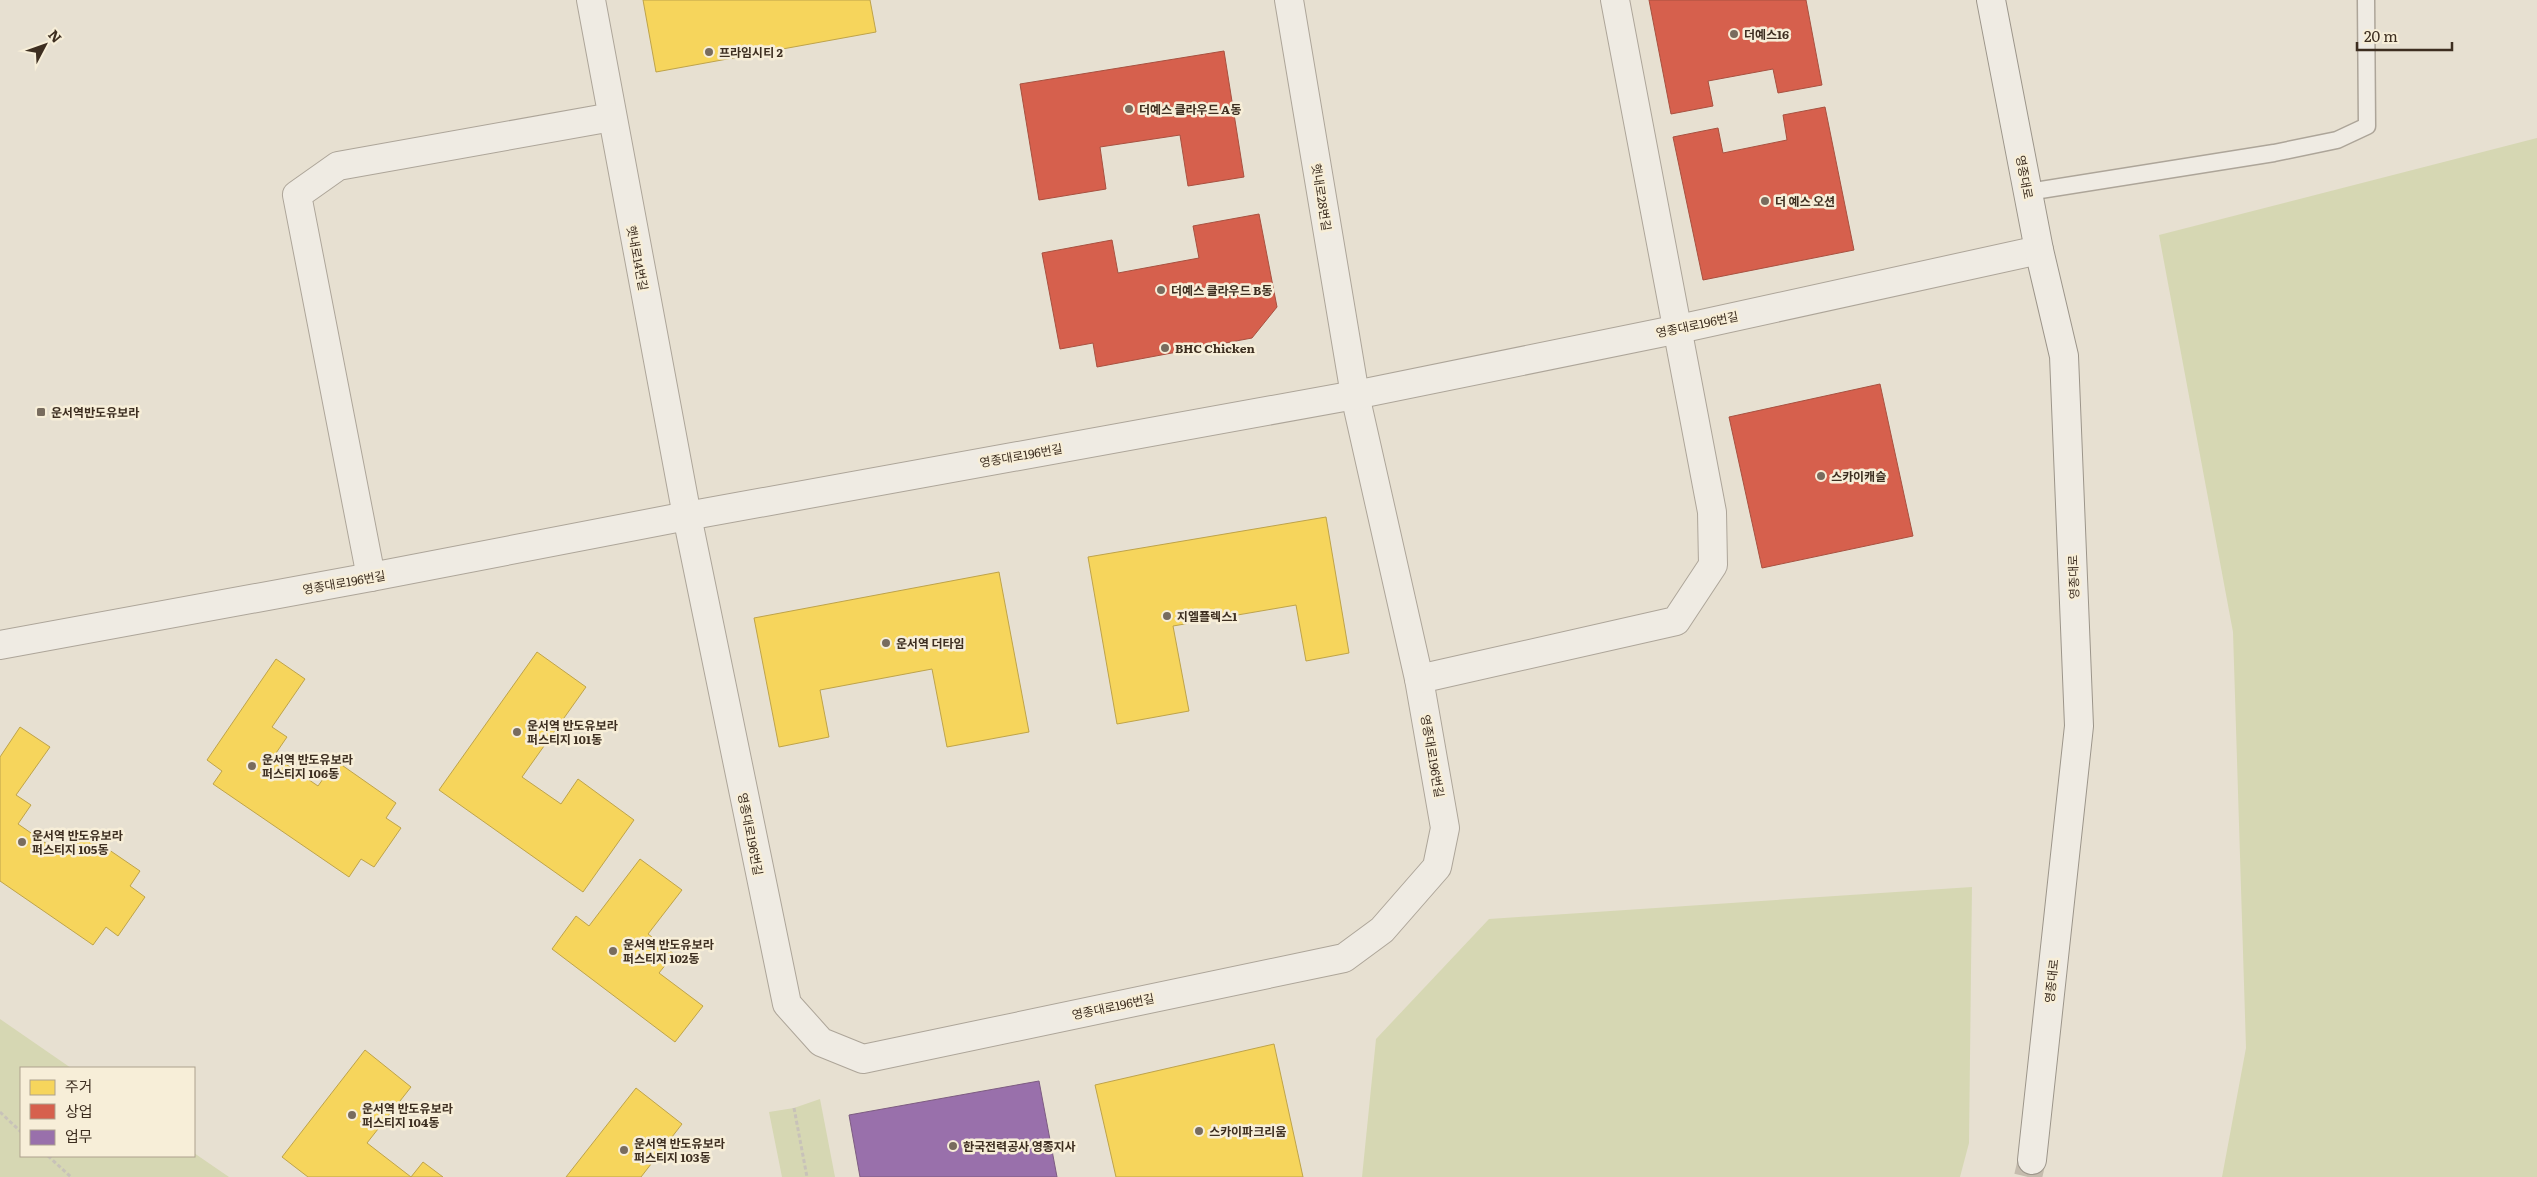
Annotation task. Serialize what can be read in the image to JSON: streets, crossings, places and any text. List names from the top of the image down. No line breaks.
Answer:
{"streets":{"street":["영종대로","햇내로28번길","햇내로14번길","영종대로196번길"]},"crossings":[["영종대로","영종대로196번길"],["햇내로28번길","영종대로196번길"],["햇내로14번길","영종대로196번길"]],"places":{"other":["더예스16","프라임시티 2","더예스 클라우드 A동","더 예스 오션","더예스 클라우드 B동","BHC Chicken","스카이캐슬","지엘플렉스1","운서역 더타임","운서역 반도유보라 퍼스티지 101동","운서역 반도유보라 퍼스티지 106동","운서역 반도유보라 퍼스티지 105동","운서역 반도유보라 퍼스티지 102동","운서역 반도유보라 퍼스티지 104동","스카이파크리움","한국전력공사 영종지사","운서역 반도유보라 퍼스티지 103동"],"transit":["운서역반도유보라"]},"legend":["주거","상업","업무"],"scale_bar":"20 m","north":"top right"}
